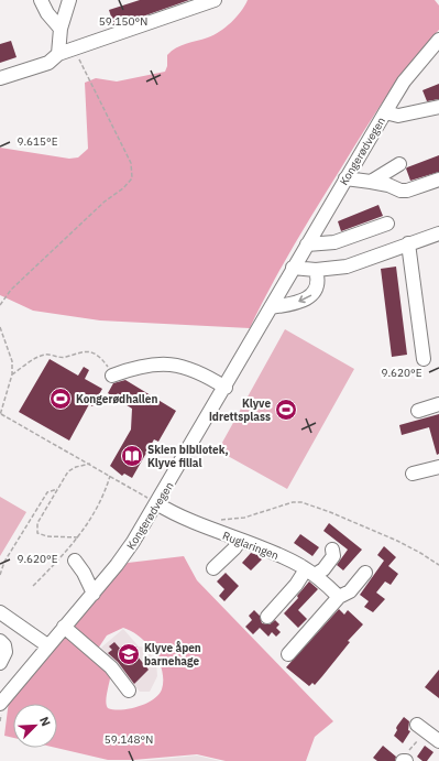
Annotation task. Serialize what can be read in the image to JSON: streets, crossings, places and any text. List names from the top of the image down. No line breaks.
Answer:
{"streets":{"street":["Kongerødvegen","Ruglaringen"]},"crossings":[["Kongerødvegen","Ruglaringen"]],"places":{"sports":["Kongerødhallen","Klyve idrettsplass"],"library":["Skien bibliotek, Klyve filial"],"school or university":["Klyve åpen barnehage"]},"north":"top right","coordinates":["59.150°N","9.615°E","9.620°E","59.148°N"]}
